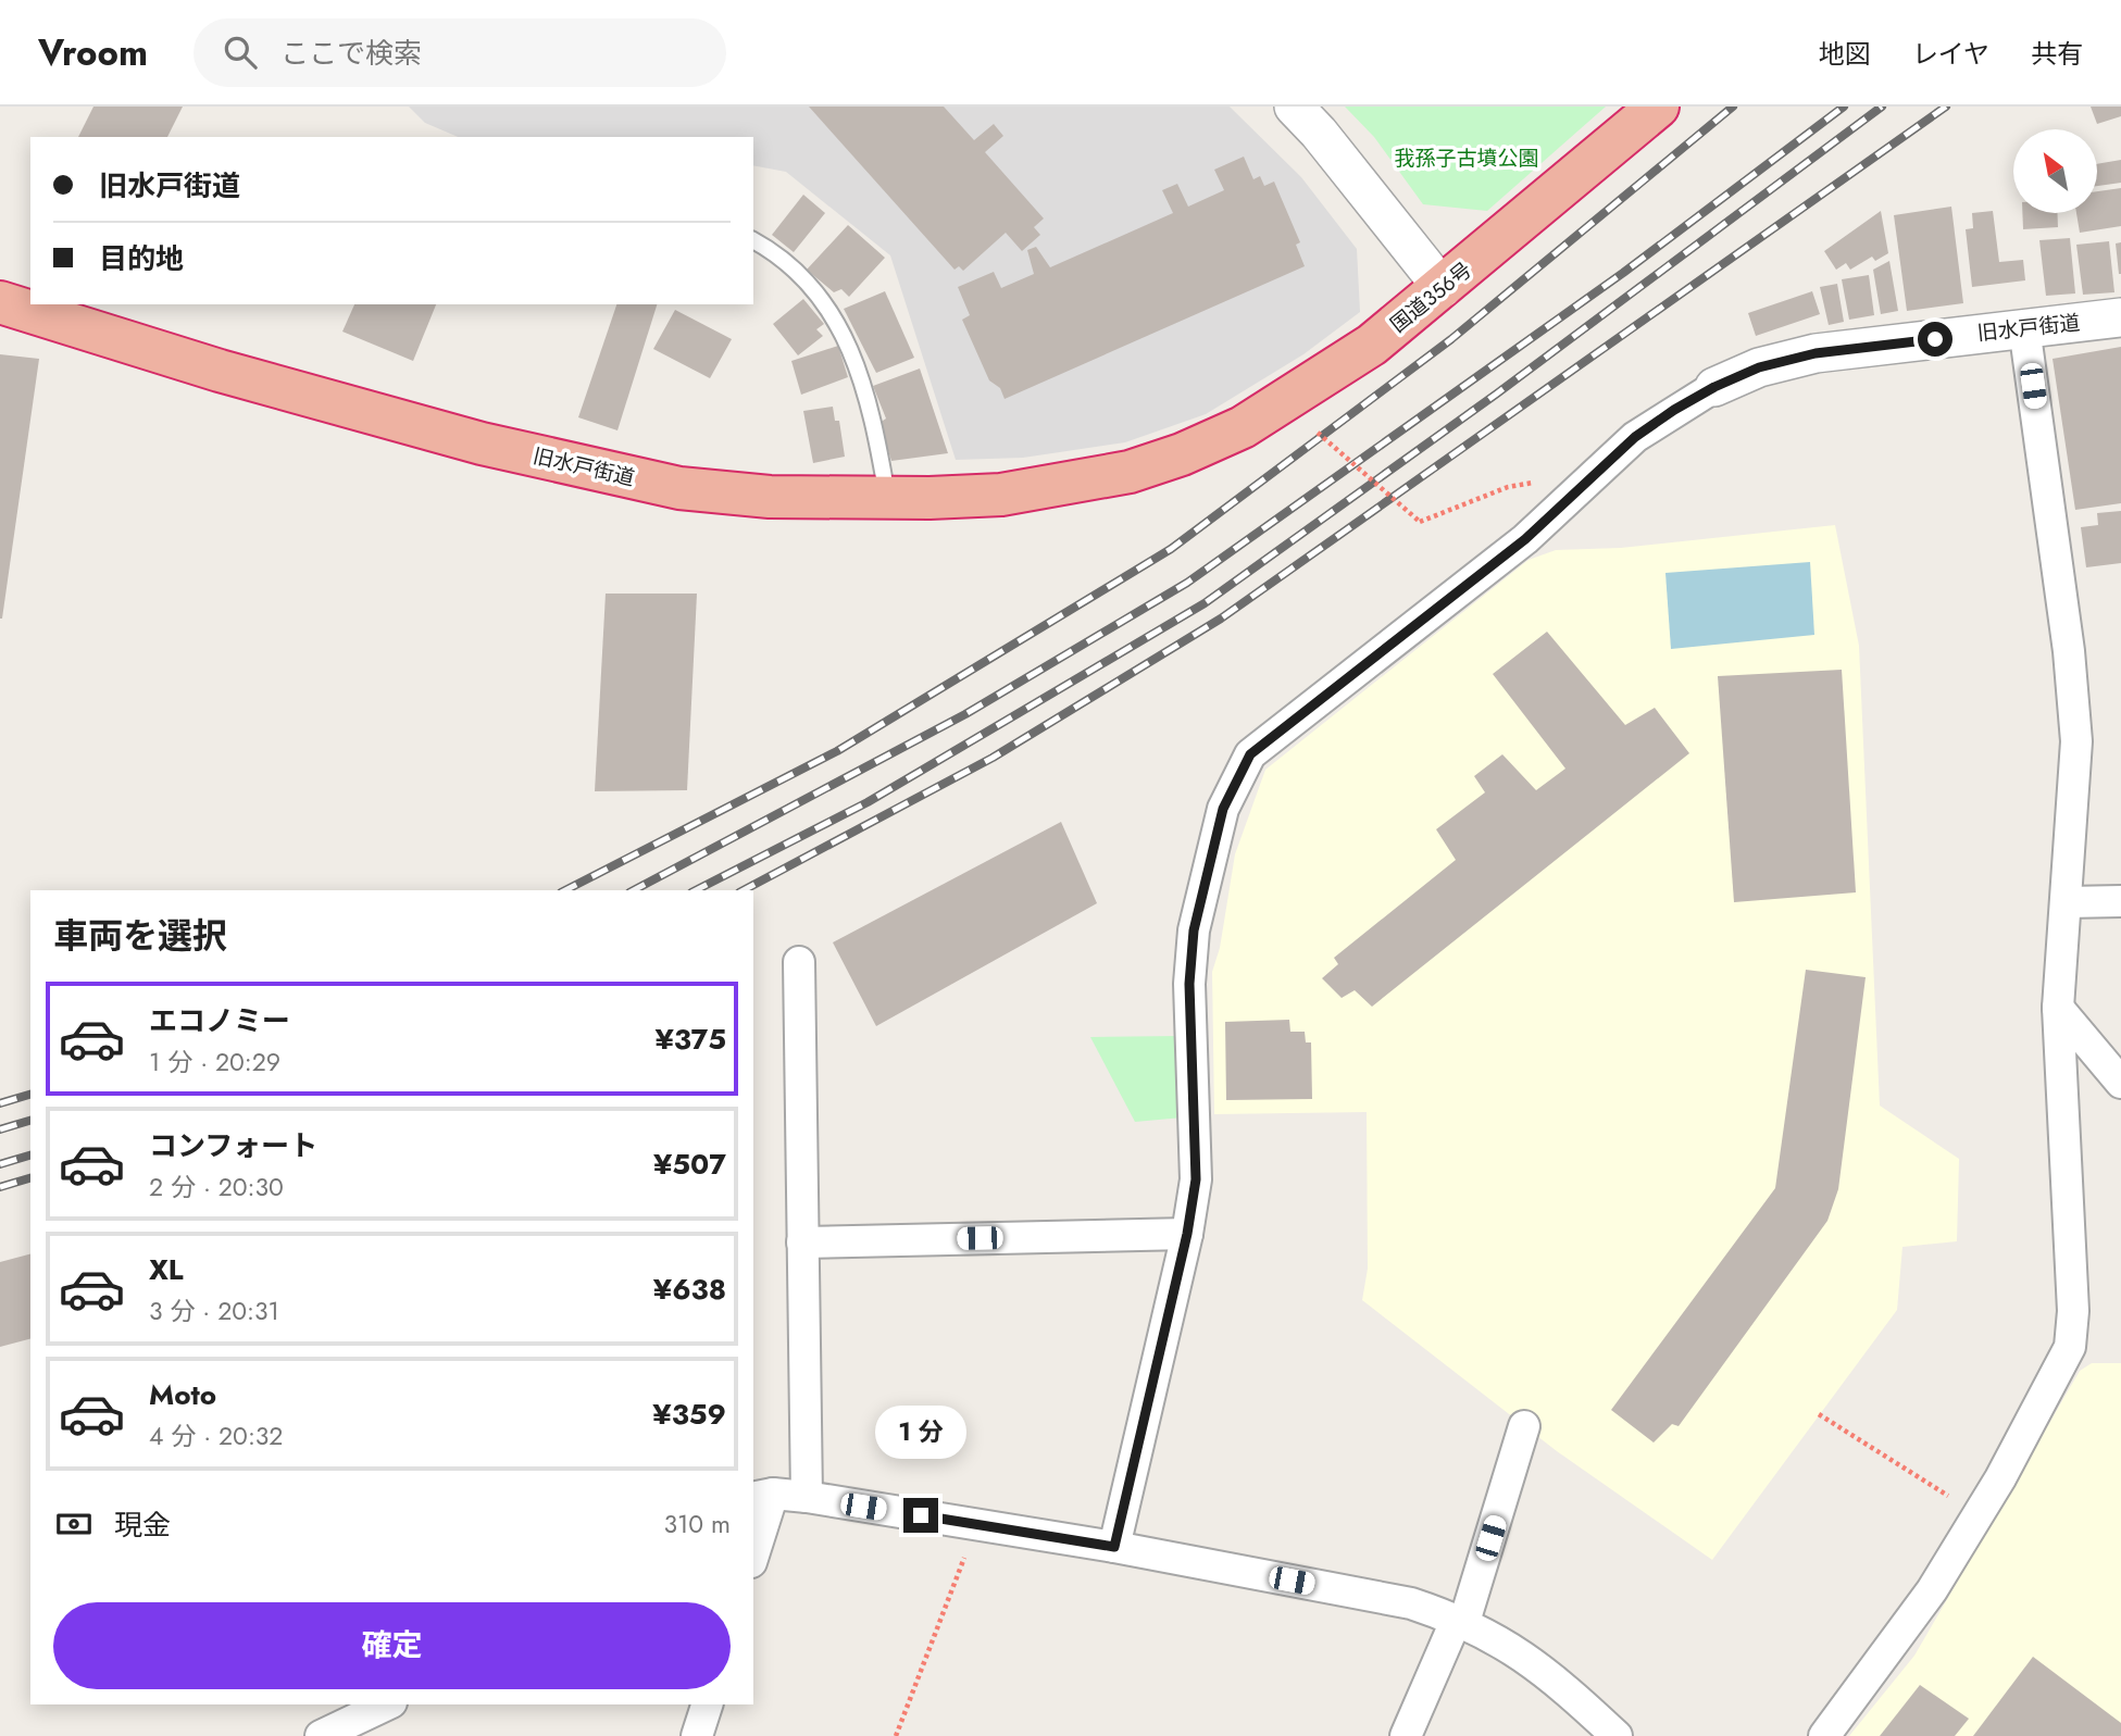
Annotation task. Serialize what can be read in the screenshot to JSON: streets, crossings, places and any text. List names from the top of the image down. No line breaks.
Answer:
{"streets":{"highway":["国道356号","旧水戸街道"]},"crossings":[["国道356号","旧水戸街道"]],"parks":["我孫子古墳公園"],"north":"top left","page":{"header":"Vroom","search":"ここで検索","nav":["地図","レイヤ","共有"],"banner":["旧水戸街道","目的地"],"heading":"車両を選択","list":[{"name":"エコノミー","note":"1 分 · 20:29","value":"¥375"},{"name":"コンフォート","note":"2 分 · 20:30","value":"¥507"},{"name":"XL","note":"3 分 · 20:31","value":"¥638"},{"name":"Moto","note":"4 分 · 20:32","value":"¥359"}],"bubble":"1 分","pay":["現金","310 m"],"buttons":"確定"}}
